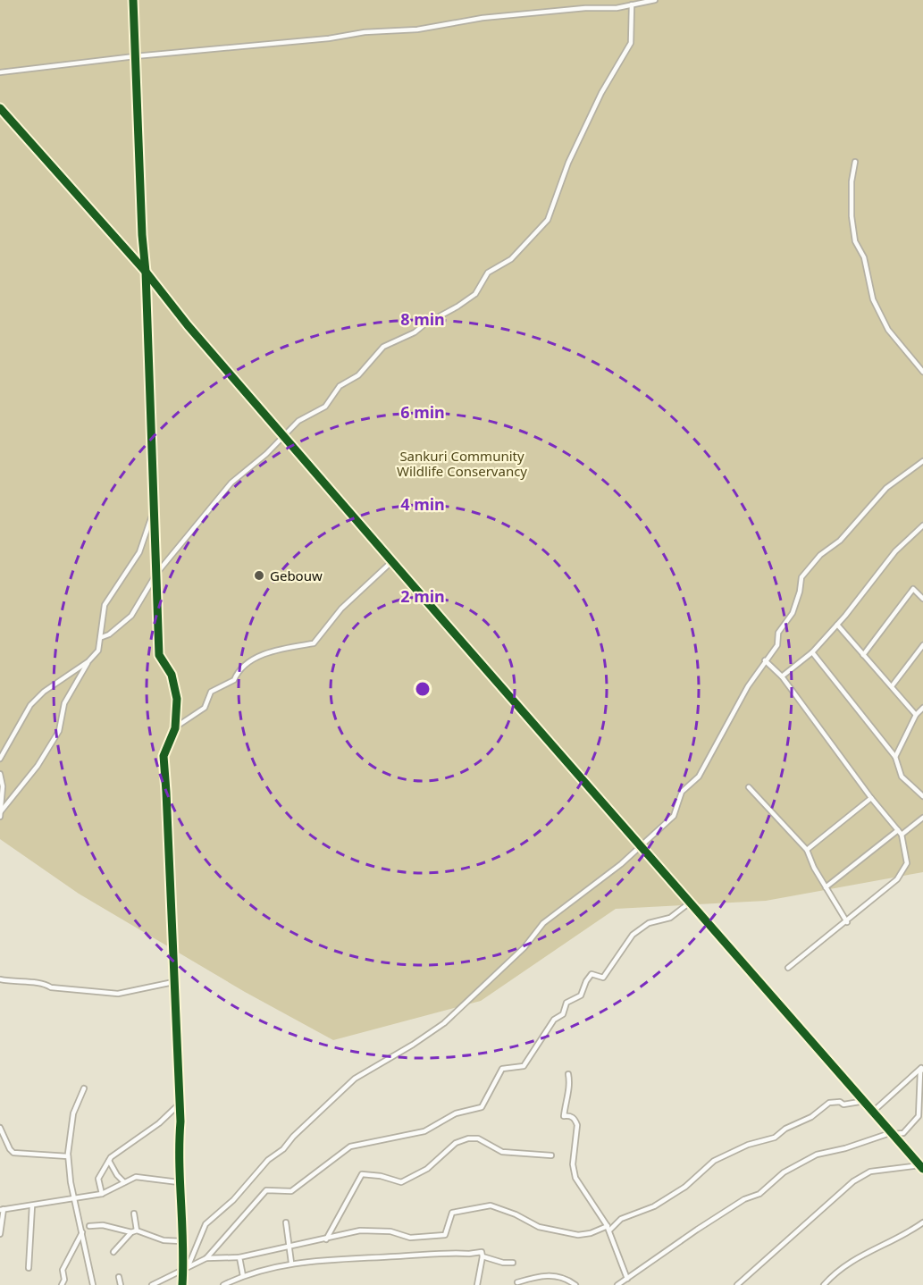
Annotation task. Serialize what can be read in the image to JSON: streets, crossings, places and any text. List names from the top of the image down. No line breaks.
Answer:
{"parks":["Sankuri Community Wildlife Conservancy"],"places":["Gebouw"],"rings":["8 min","6 min","4 min","2 min"]}
